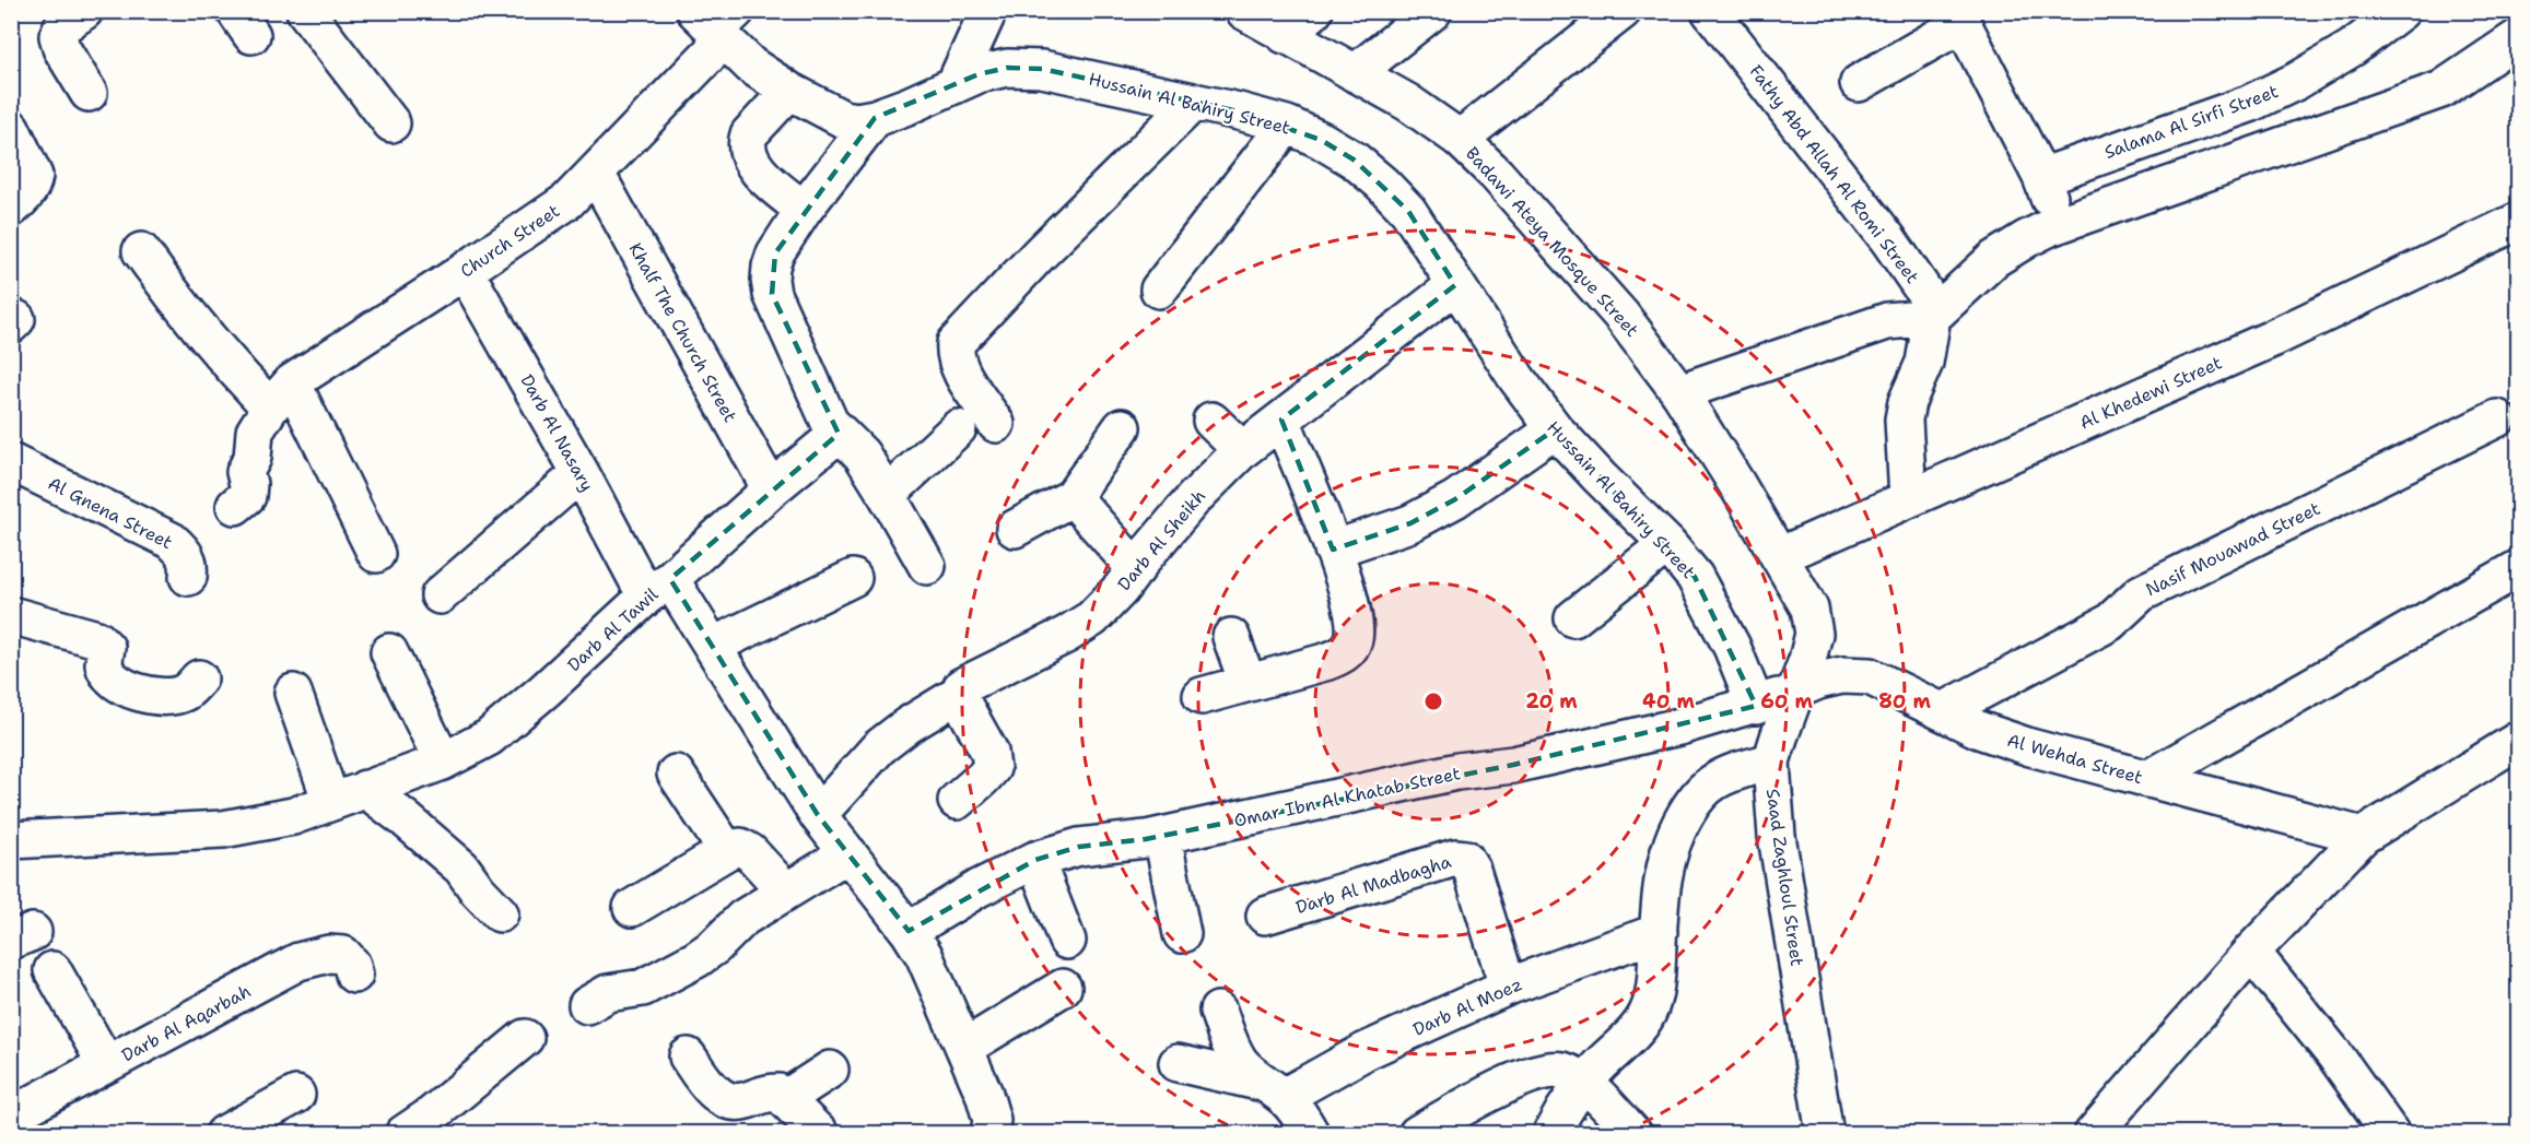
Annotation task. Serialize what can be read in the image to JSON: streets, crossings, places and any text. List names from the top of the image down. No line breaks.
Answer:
{"streets":{"street":["Hussain Al Bahiry Street","Salama Al Sirfi Street","Fathy Abd Allah Al Romi Street","Church Street","Badawi Ateya Mosque Street","Khalf The Church Street","Al Khedewi Street","Darb Al Nasary","Al Gnena Street","Darb Al Sheikh","Nasif Mouawad Street","Darb Al Tawil","Al Wehda Street","Omar Ibn Al Khatab Street","Saad Zaghloul Street","Darb Al Madbagha","Darb Al Moez","Darb Al Aqarbah"]},"crossings":[["Hussain Al Bahiry Street","Church Street"],["Hussain Al Bahiry Street","Darb Al Sheikh"],["Hussain Al Bahiry Street","Omar Ibn Al Khatab Street"],["Fathy Abd Allah Al Romi Street","Al Khedewi Street"],["Church Street","Khalf The Church Street"],["Church Street","Darb Al Nasary"],["Badawi Ateya Mosque Street","Al Khedewi Street"],["Badawi Ateya Mosque Street","Saad Zaghloul Street"],["Khalf The Church Street","Darb Al Tawil"],["Al Khedewi Street","Saad Zaghloul Street"],["Darb Al Nasary","Darb Al Sheikh"],["Darb Al Nasary","Darb Al Tawil"],["Darb Al Nasary","Omar Ibn Al Khatab Street"],["Nasif Mouawad Street","Al Wehda Street"],["Al Wehda Street","Omar Ibn Al Khatab Street"],["Al Wehda Street","Saad Zaghloul Street"],["Omar Ibn Al Khatab Street","Saad Zaghloul Street"],["Darb Al Madbagha","Darb Al Moez"]],"rings":["20 m","40 m","60 m","80 m"]}
